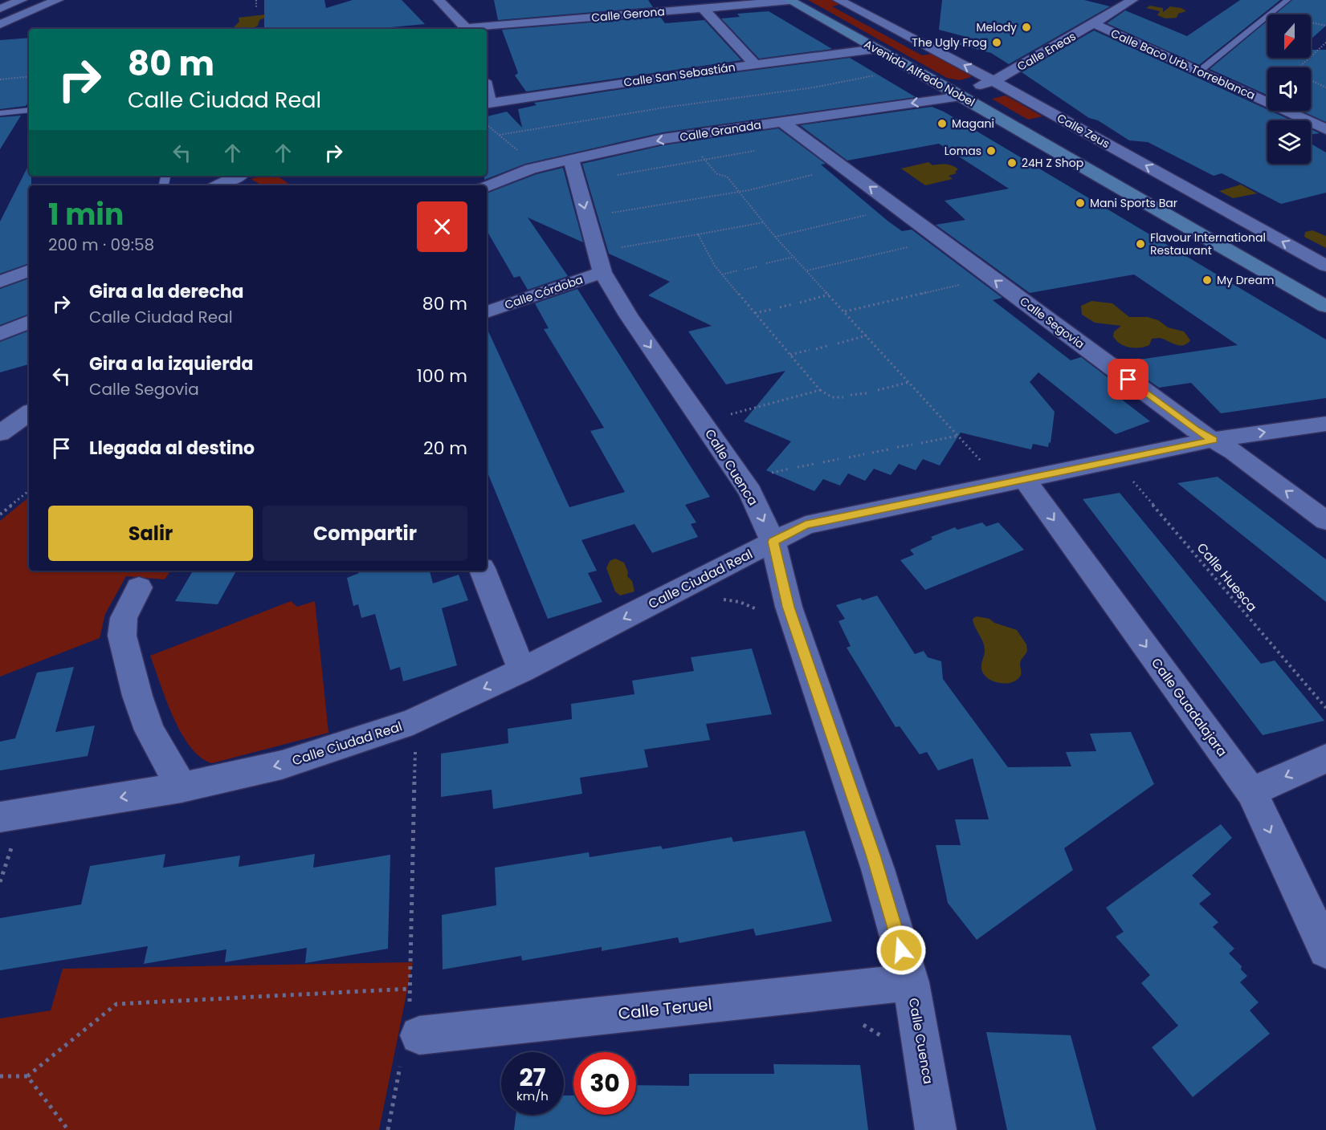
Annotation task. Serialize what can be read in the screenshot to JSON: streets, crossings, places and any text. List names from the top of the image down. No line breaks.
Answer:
{"streets":{"main road":["Avenida Alfredo Nobel"],"street":["Calle Gerona","Calle Eneas","Calle Baco Urb. Torreblanca","Calle San Sebastián","Calle Granada","Calle Zeus","Calle Córdoba","Calle Segovia","Calle Cuenca","Calle Ciudad Real","Calle Guadalajara","Calle Teruel"],"path":["Calle Huesca"]},"crossings":[["Calle Gerona","Avenida Alfredo Nobel"],["Calle Eneas","Calle Baco Urb. Torreblanca"],["Calle Eneas","Avenida Alfredo Nobel"],["Calle Eneas","Calle Granada"],["Calle Eneas","Calle Zeus"],["Avenida Alfredo Nobel","Calle San Sebastián"],["Avenida Alfredo Nobel","Calle Granada"],["Calle Granada","Calle Segovia"],["Calle Granada","Calle Cuenca"],["Calle Córdoba","Calle Cuenca"],["Calle Segovia","Calle Ciudad Real"],["Calle Cuenca","Calle Ciudad Real"],["Calle Cuenca","Calle Teruel"],["Calle Huesca","Calle Ciudad Real"],["Calle Ciudad Real","Calle Guadalajara"]],"one_way":["Calle Granada","Calle Zeus","Calle Segovia","Calle Cuenca","Calle Guadalajara"],"places":["Melody","The Ugly Frog","Magani","Lomas","24H Z Shop","Mani Sports Bar","Flavour International Restaurant","My Dream"],"north":"bottom","page":{"turn":["80 m","Calle Ciudad Real"],"heading":["1 min","200 m · 09:58"],"list":[{"name":"Gira a la derecha","note":"Calle Ciudad Real","value":"80 m"},{"name":"Gira a la izquierda","note":"Calle Segovia","value":"100 m"},{"name":"Llegada al destino","value":"20 m"}],"buttons":["Salir","Compartir"],"speed":"27 km/h","limit":"30"}}
